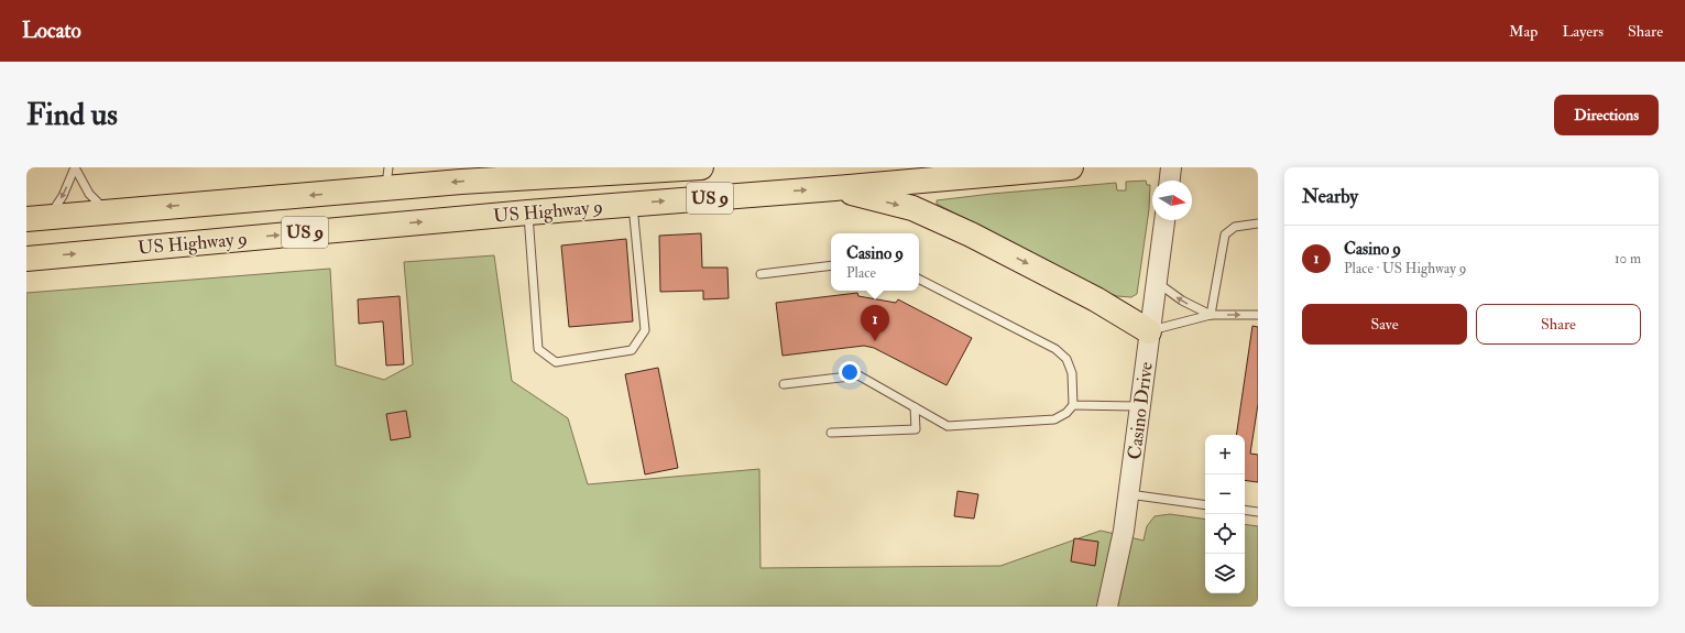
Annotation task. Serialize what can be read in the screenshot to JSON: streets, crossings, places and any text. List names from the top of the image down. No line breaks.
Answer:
{"streets":{"highway":["US 9","US Highway 9"],"street":["Casino Drive"]},"north":"right","page":{"header":"Locato","nav":["Map","Layers","Share"],"buttons":["Directions",["Save","Share"]],"title":"Find us","heading":"Nearby","list":[{"mark":"1","name":"Casino 9","note":"Place · US Highway 9","value":"10 m"}],"popup":["Casino 9","Place"],"pins":"1","map_buttons":["+","−"]}}
